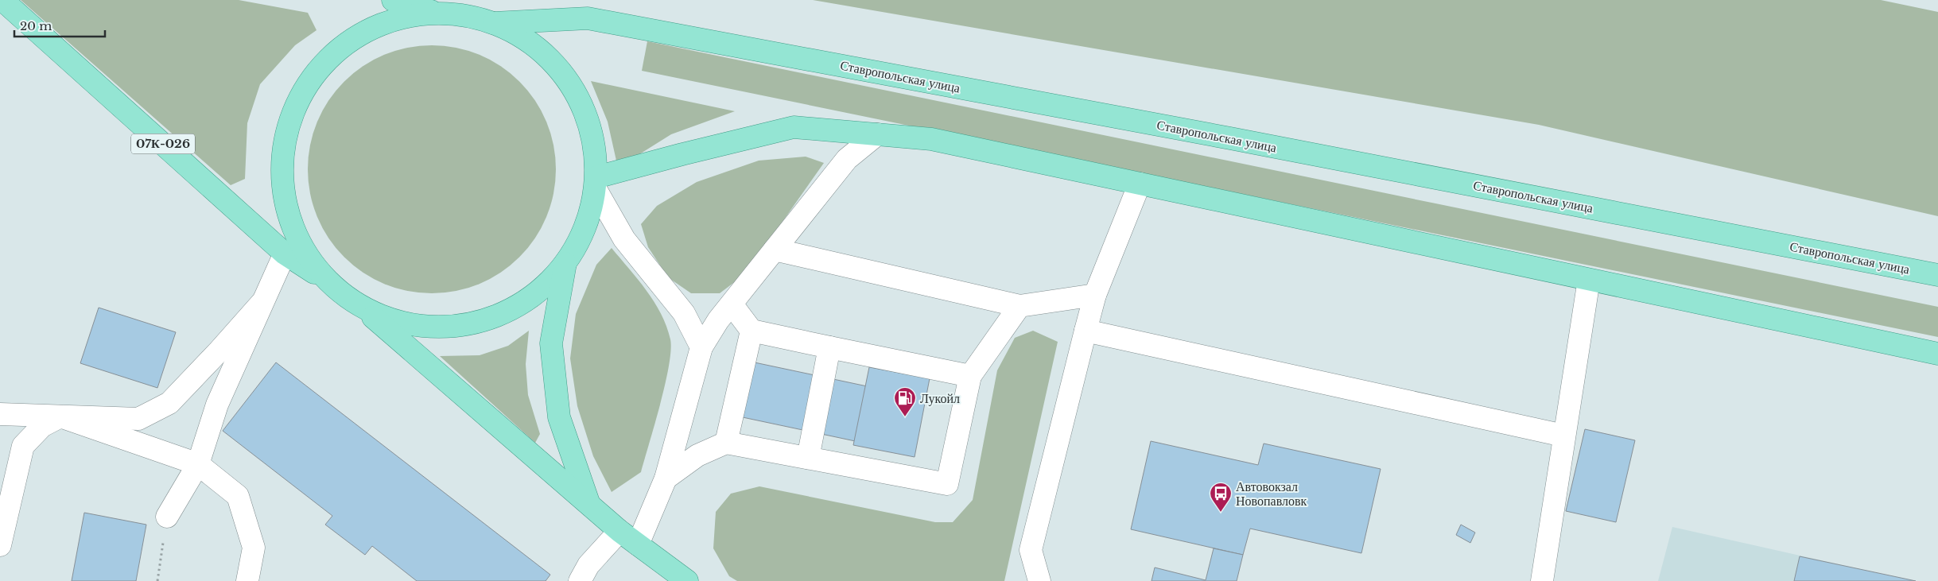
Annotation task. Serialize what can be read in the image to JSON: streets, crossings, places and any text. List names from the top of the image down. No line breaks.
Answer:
{"streets":{"main road":["Ставропольская улица","07К-026"]},"places":{"fuel station":["Лукойл"],"bus stop":["Автовокзал Новопавловк"]},"scale_bar":"20 m"}
